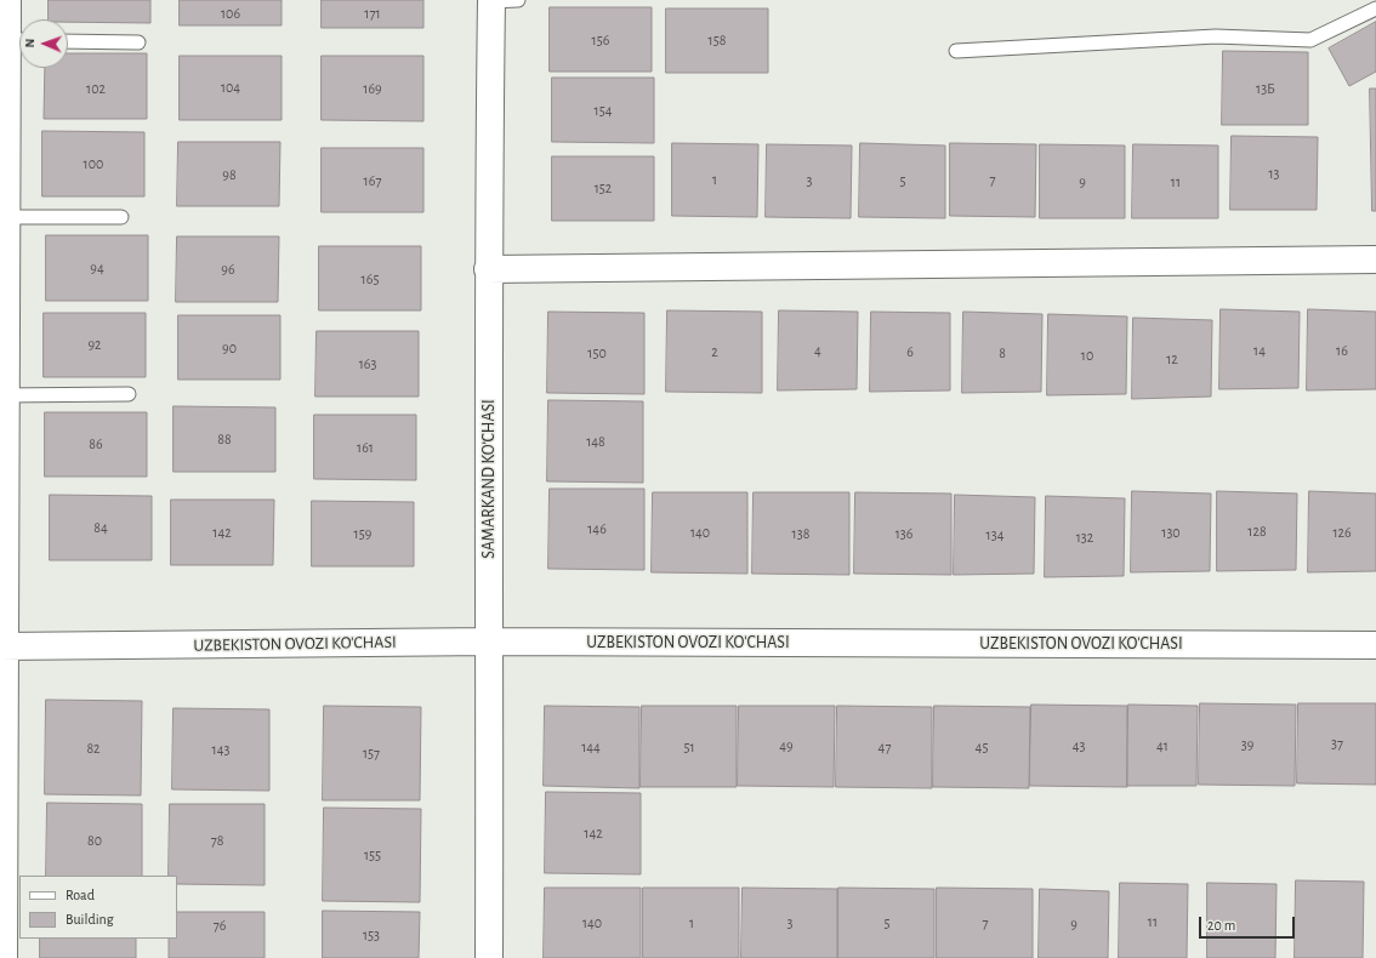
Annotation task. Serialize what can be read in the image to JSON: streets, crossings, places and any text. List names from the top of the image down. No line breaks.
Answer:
{"streets":{"street":["SAMARKAND KO’CHASI","UZBEKISTON OVOZI KO'CHASI"]},"crossings":[["SAMARKAND KO’CHASI","UZBEKISTON OVOZI KO'CHASI"]],"house_numbers":["106","171","156","158","104","102","169","13Б","154","100","13","98","1","7","167","3","5","9","11","152","94","96","165","92","90","4","14","16","2","6","150","8","10","12","163","88","148","86","161","84","146","128","142","140","130","126","159","138","136","134","132","37","39","49","43","41","144","51","47","45","82","143","157","142","80","78","155","11","140","1","3","5","7","9","76","153"],"legend":["Road","Building"],"scale_bar":"20 m","north":"left"}
